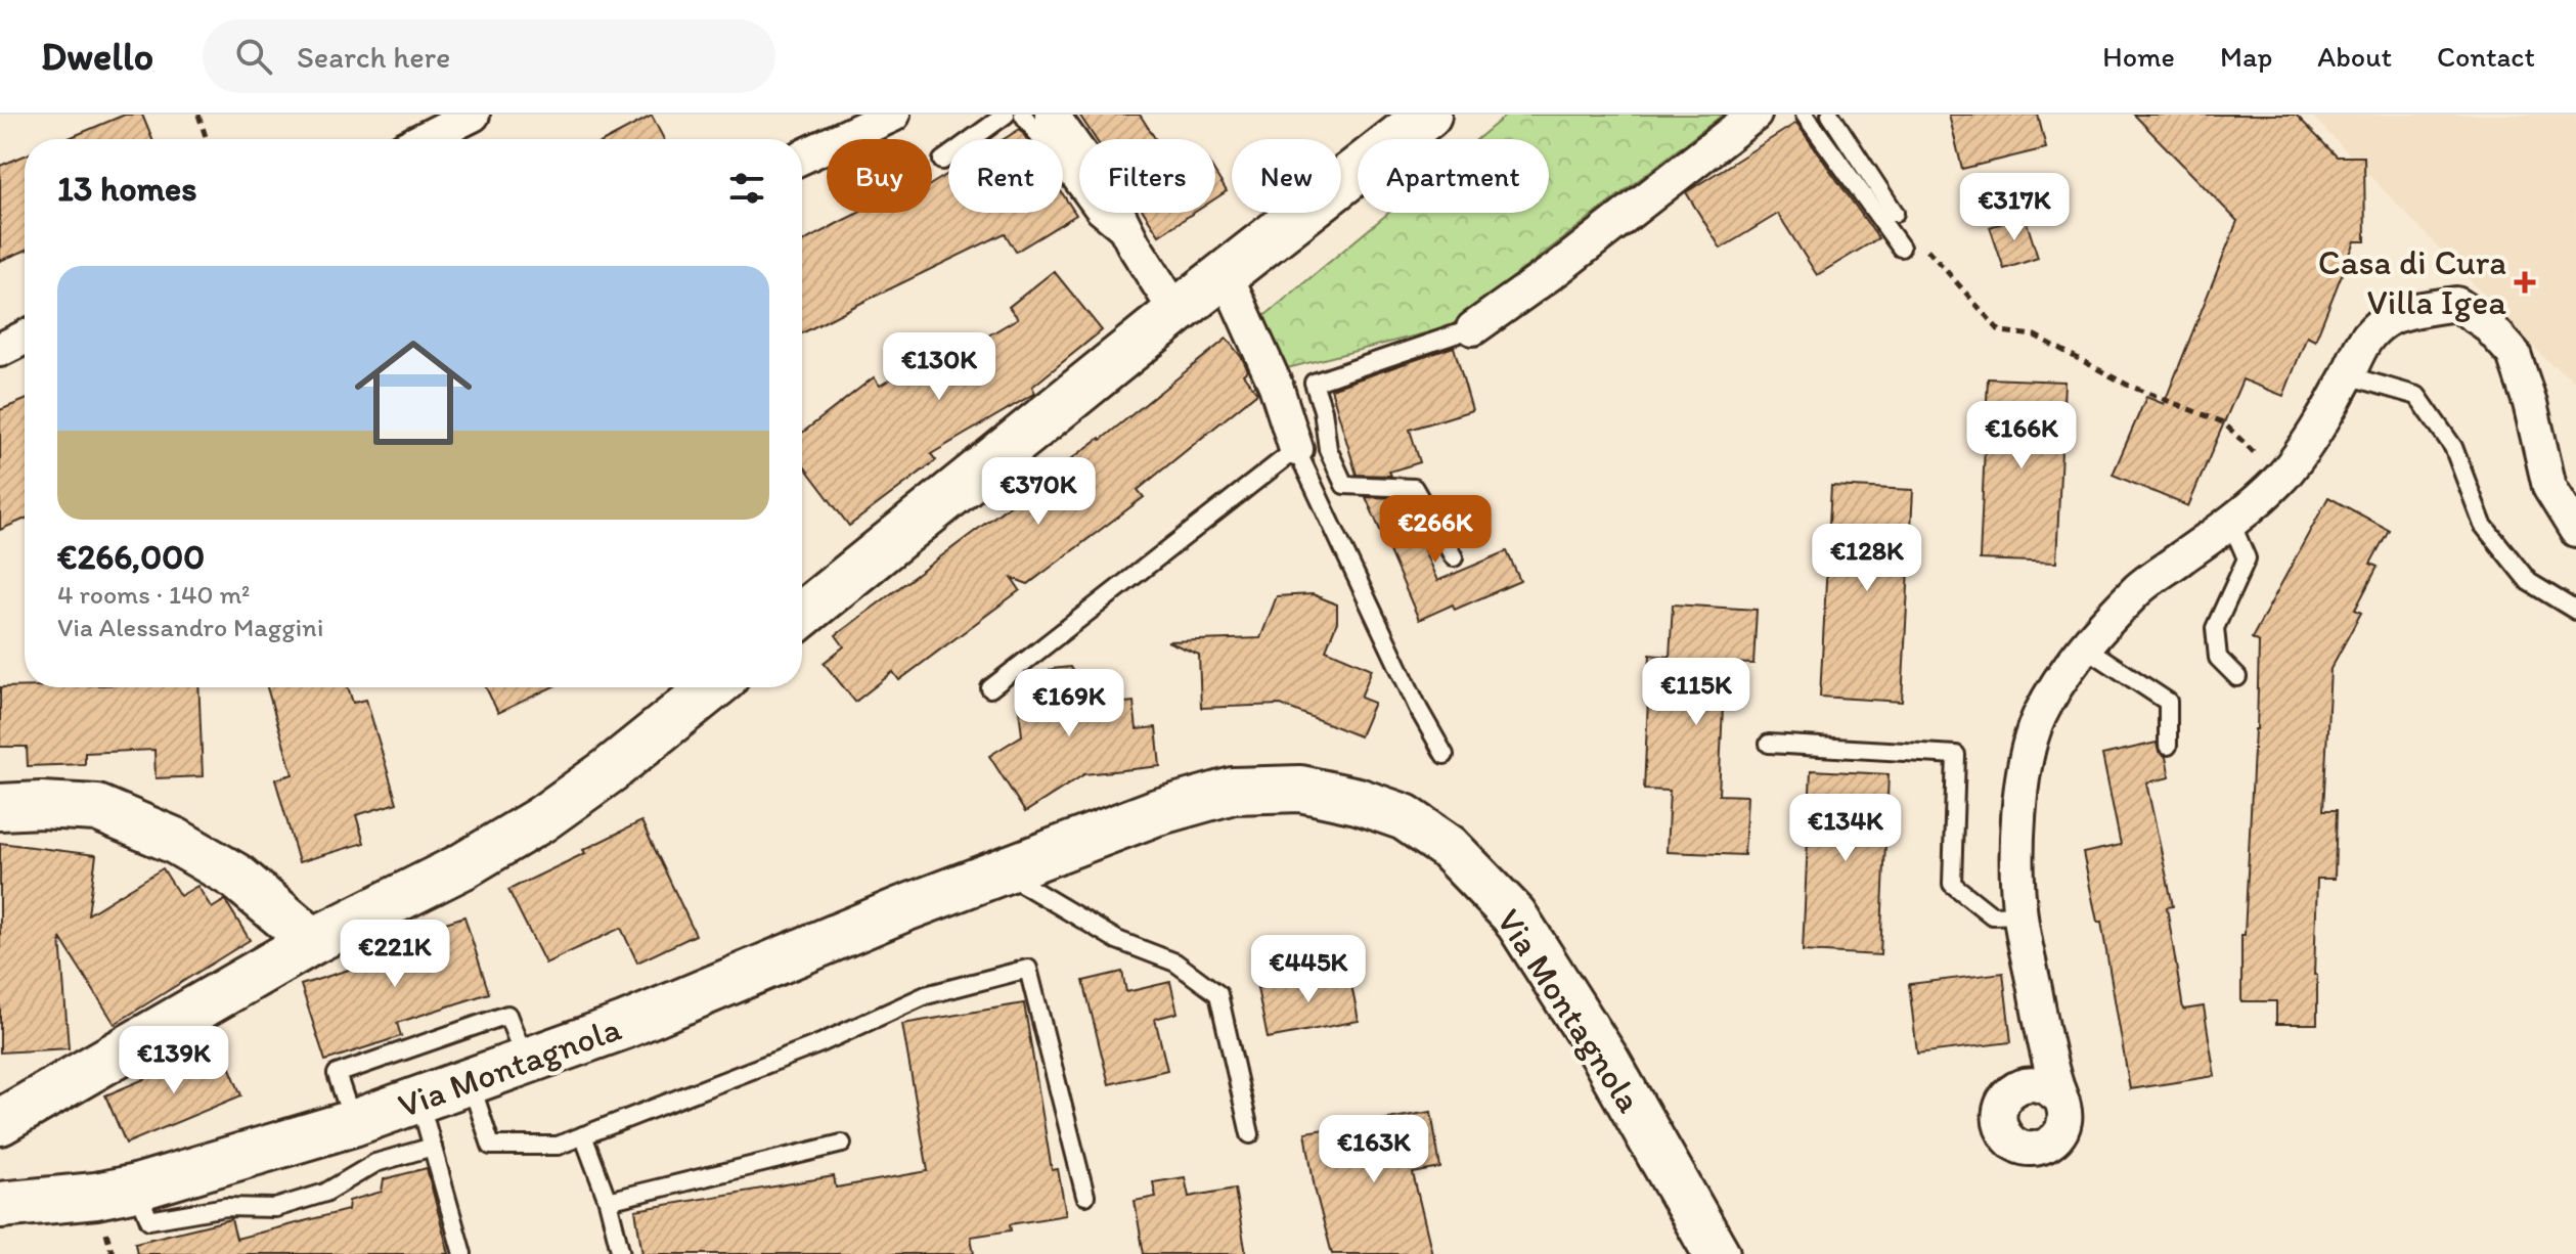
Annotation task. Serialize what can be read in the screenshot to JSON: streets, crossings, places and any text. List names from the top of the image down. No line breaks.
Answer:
{"streets":{"main road":["Via Montagnola"]},"places":{"health":["Casa di Cura Villa Igea"]},"page":{"header":"Dwello","search":"Search here","nav":["Home","Map","About","Contact"],"chip":["Buy","Rent","Filters","New","Apartment"],"heading":"13 homes","price":["€317K","€130K","€166K","€370K","€266K","€128K","€115K","€169K","€134K","€221K","€445K","€139K","€163K"],"list":[{"name":"€266,000","note":"4 rooms · 140 m² · Via Alessandro Maggini"}]}}
